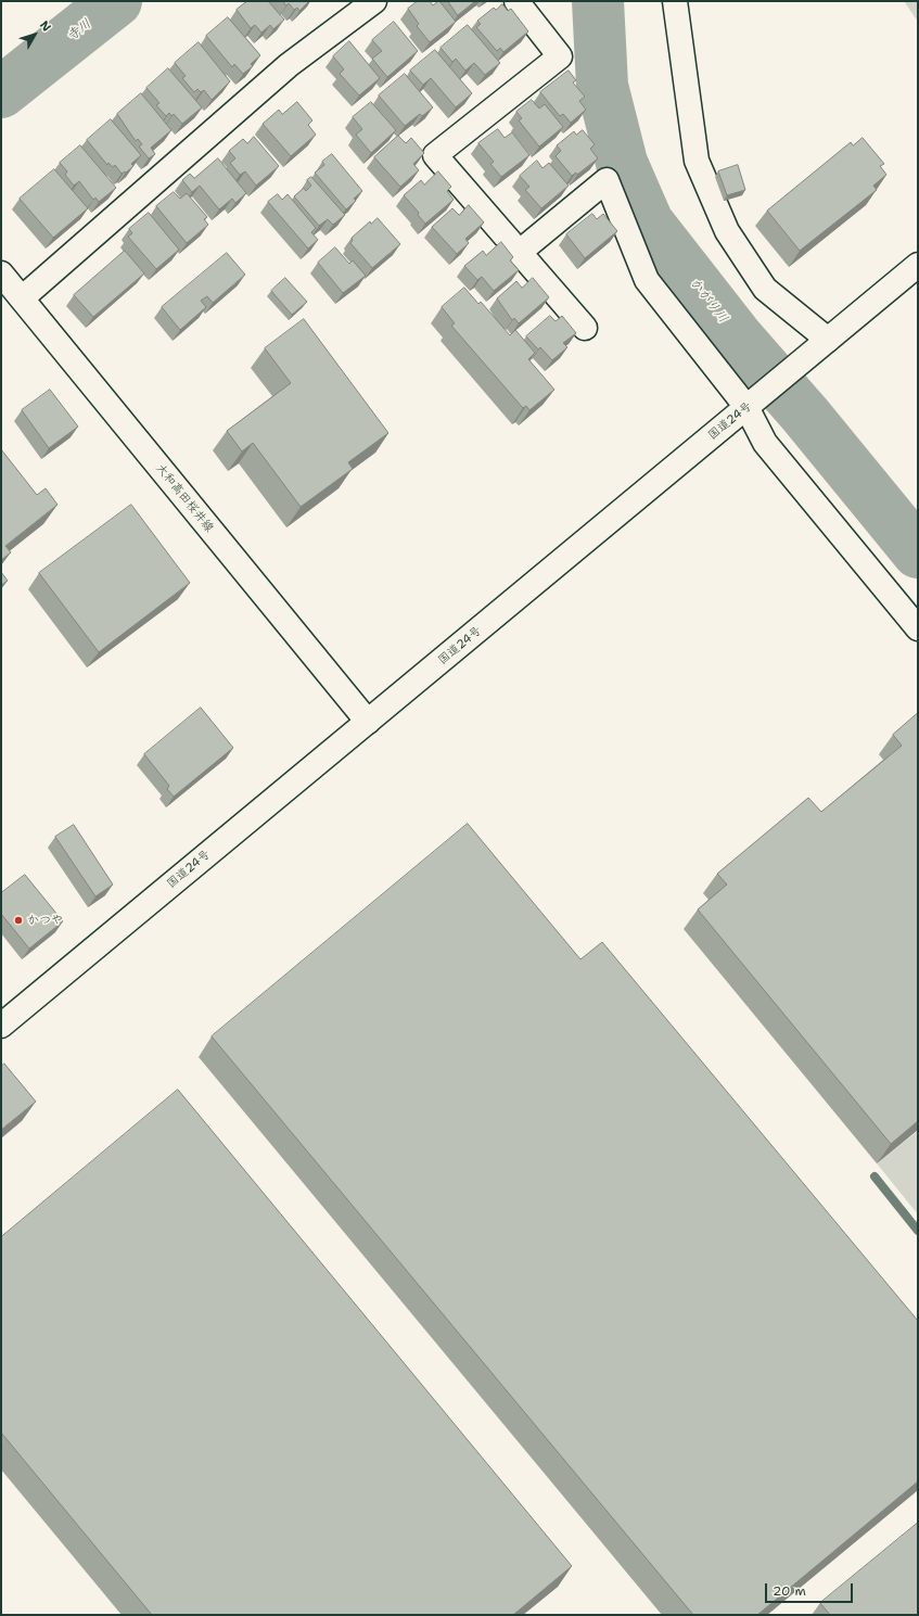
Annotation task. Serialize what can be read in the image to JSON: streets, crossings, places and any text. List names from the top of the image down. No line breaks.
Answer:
{"streets":{"main road":["国道24号","大和高田桜井線"]},"crossings":[["国道24号","大和高田桜井線"]],"water":["寺川","かがり川"],"places":["かつや"],"scale_bar":"20 m","north":"top right"}
